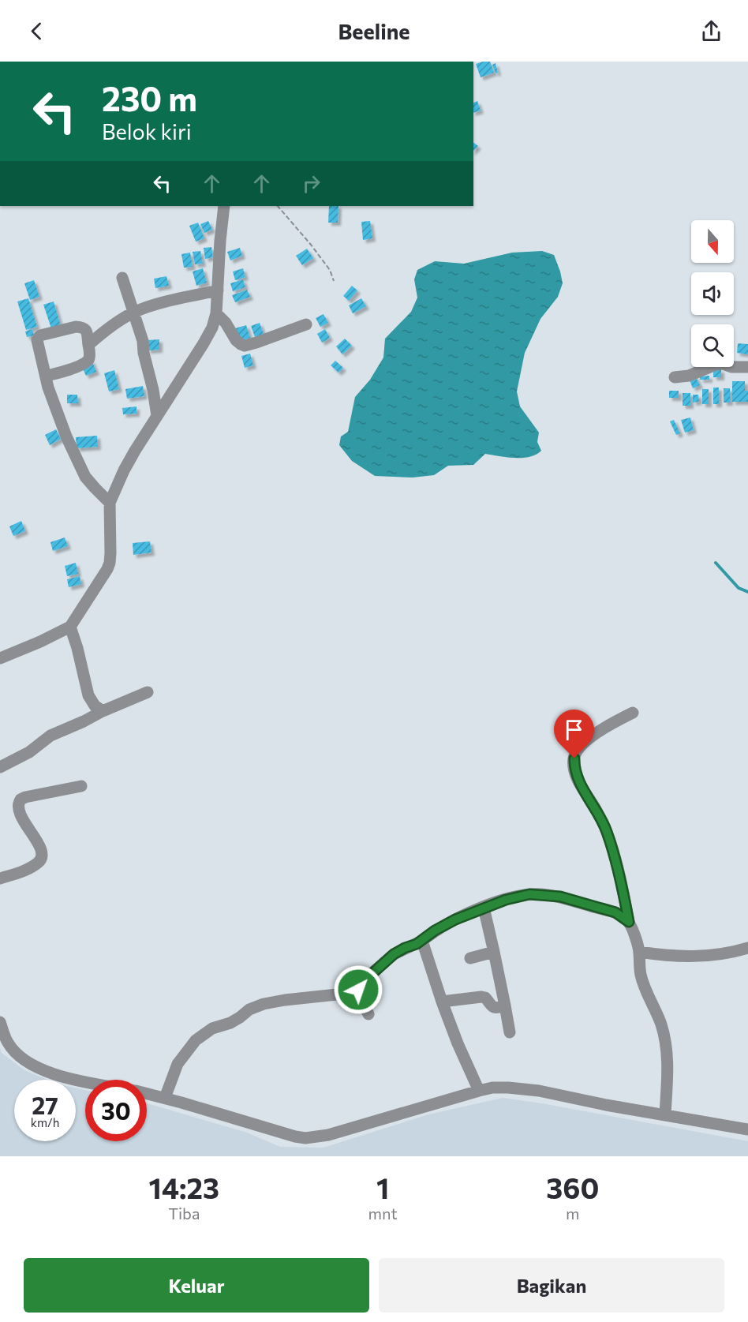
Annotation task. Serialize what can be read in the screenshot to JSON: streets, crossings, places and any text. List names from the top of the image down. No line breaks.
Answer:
{"north":"bottom","page":{"header":"Beeline","turn":["230 m","Belok kiri"],"speed":"27 km/h","limit":"30","eta":["14:23","Tiba","1","mnt","360","m"],"buttons":["Keluar","Bagikan"]}}
